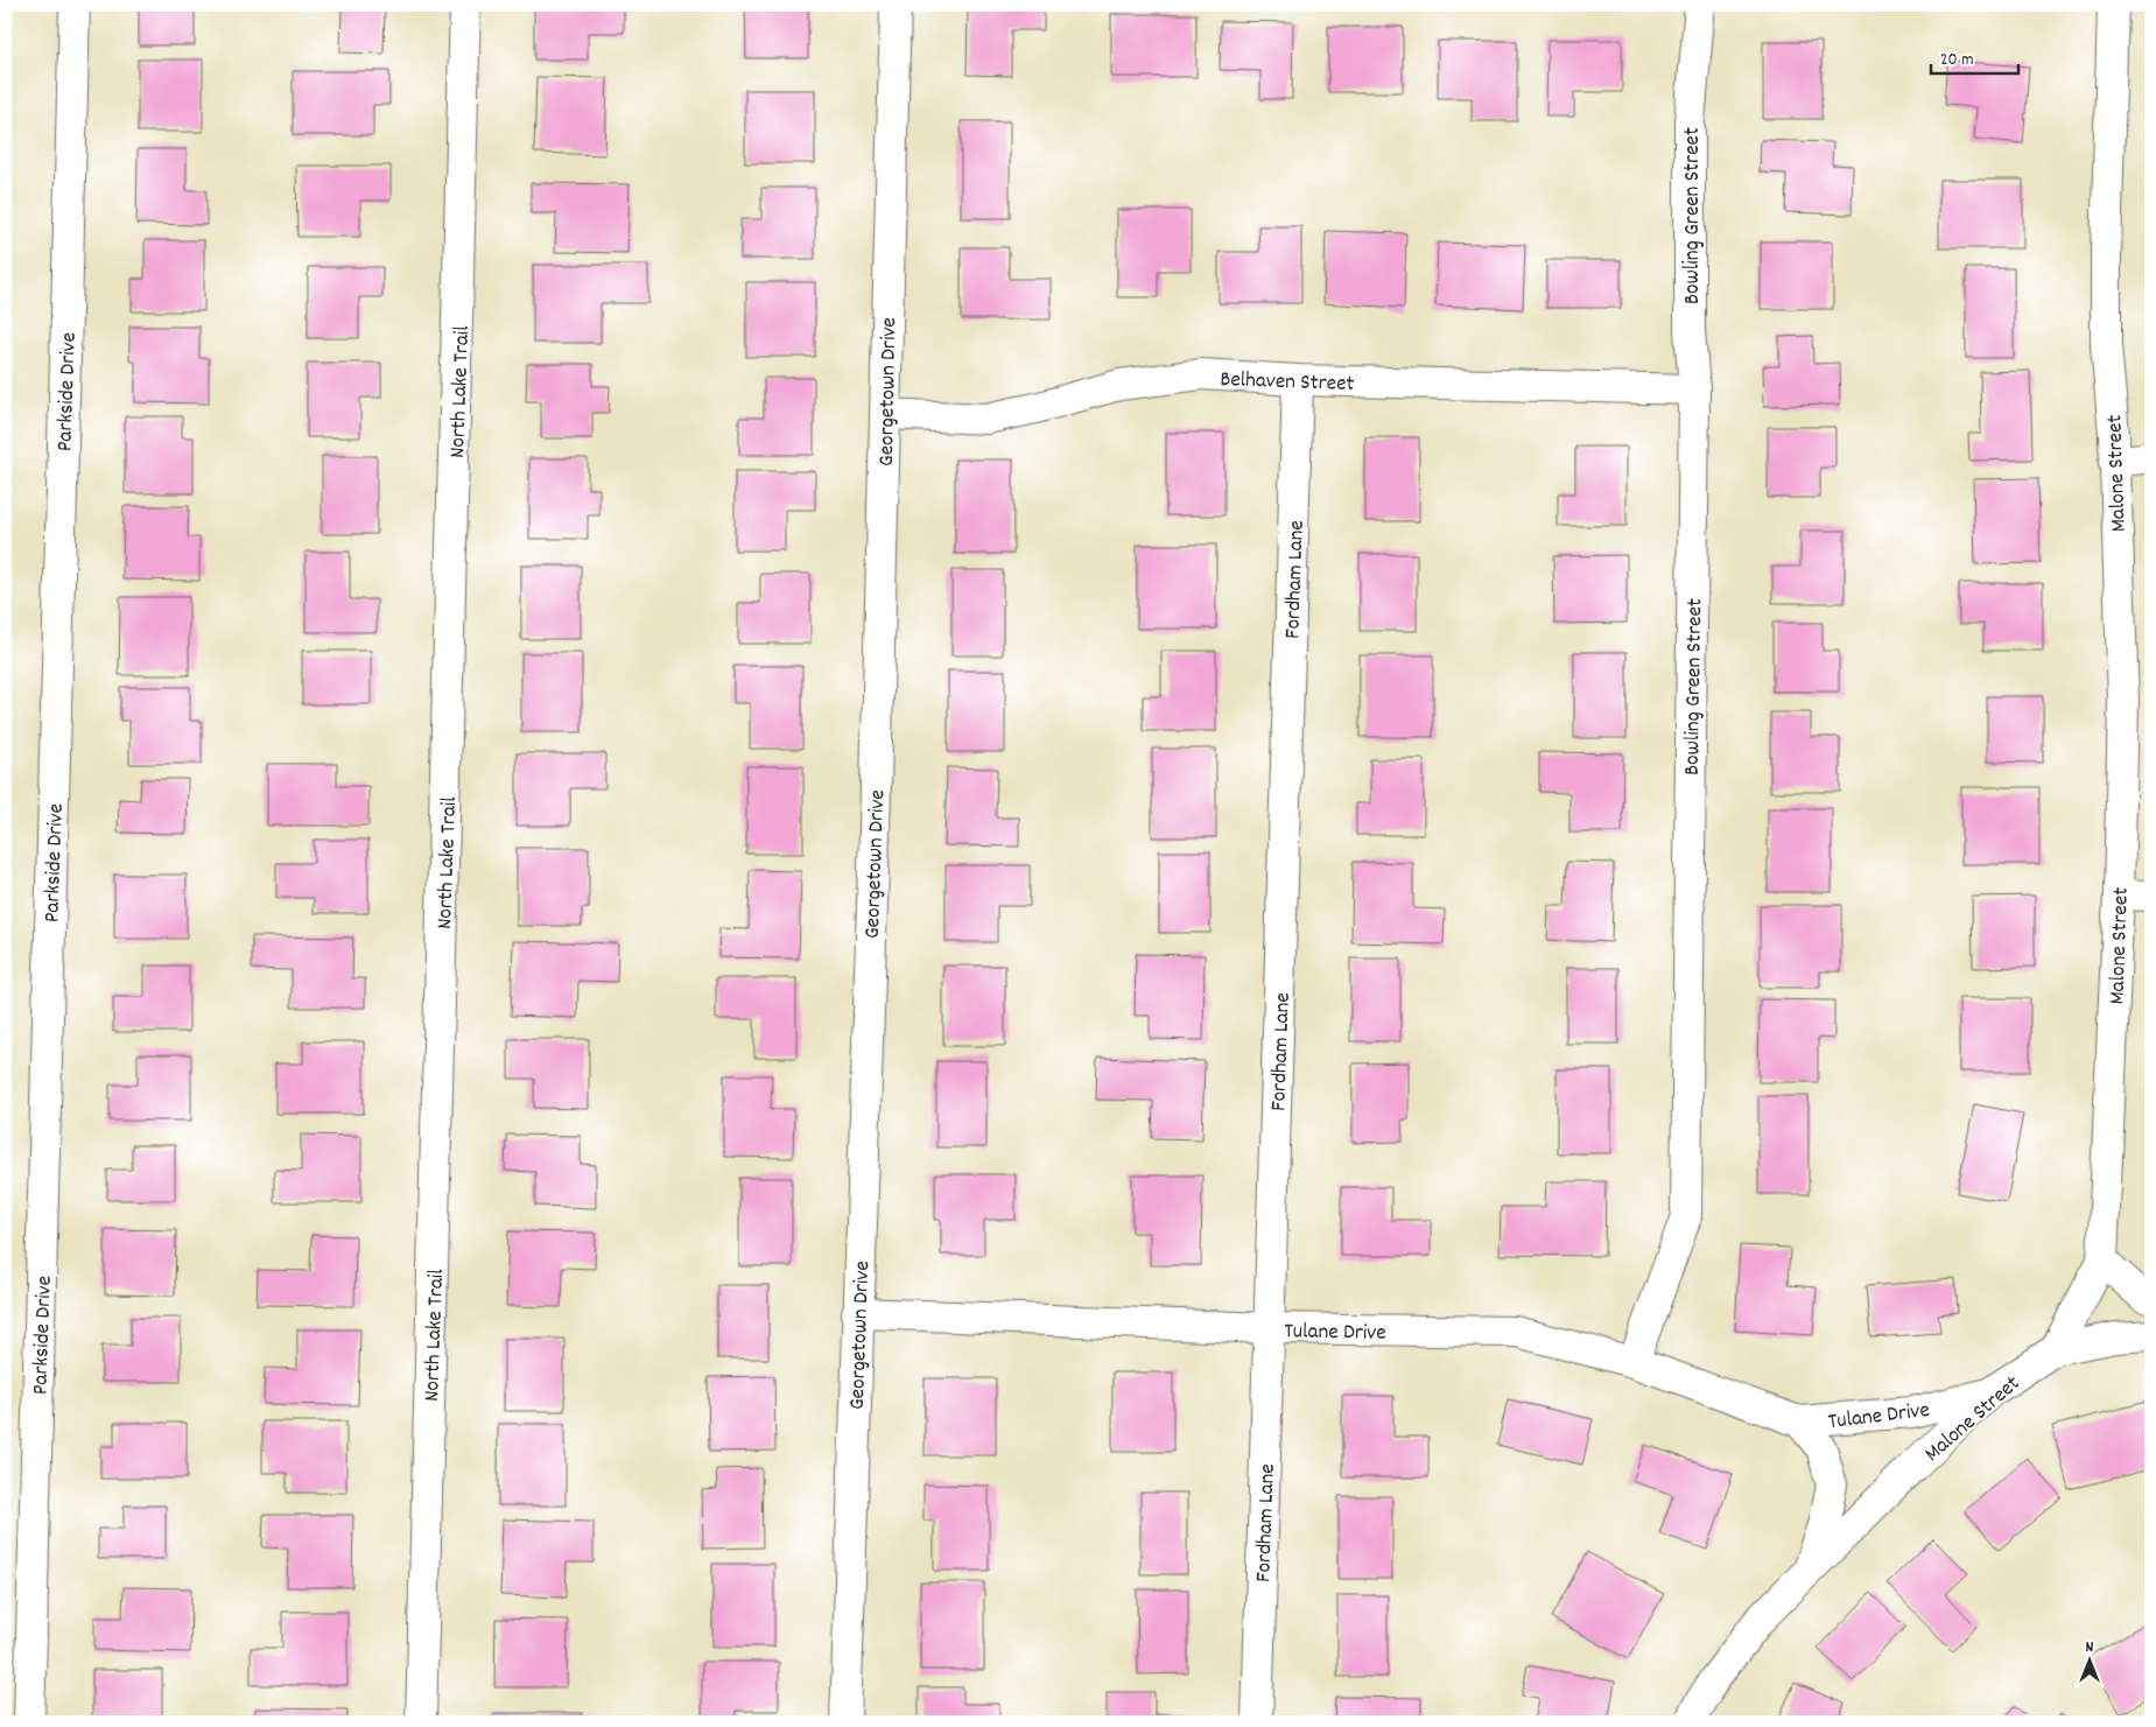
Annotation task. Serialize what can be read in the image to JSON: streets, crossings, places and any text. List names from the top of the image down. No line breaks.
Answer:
{"streets":{"street":["Bowling Green Street","Belhaven Street","Parkside Drive","North Lake Trail","Georgetown Drive","Malone Street","Fordham Lane","Tulane Drive"]},"crossings":[["Bowling Green Street","Belhaven Street"],["Bowling Green Street","Tulane Drive"],["Belhaven Street","Georgetown Drive"],["Belhaven Street","Fordham Lane"],["Georgetown Drive","Tulane Drive"],["Malone Street","Tulane Drive"],["Fordham Lane","Tulane Drive"]],"scale_bar":"20 m","north":"top"}
